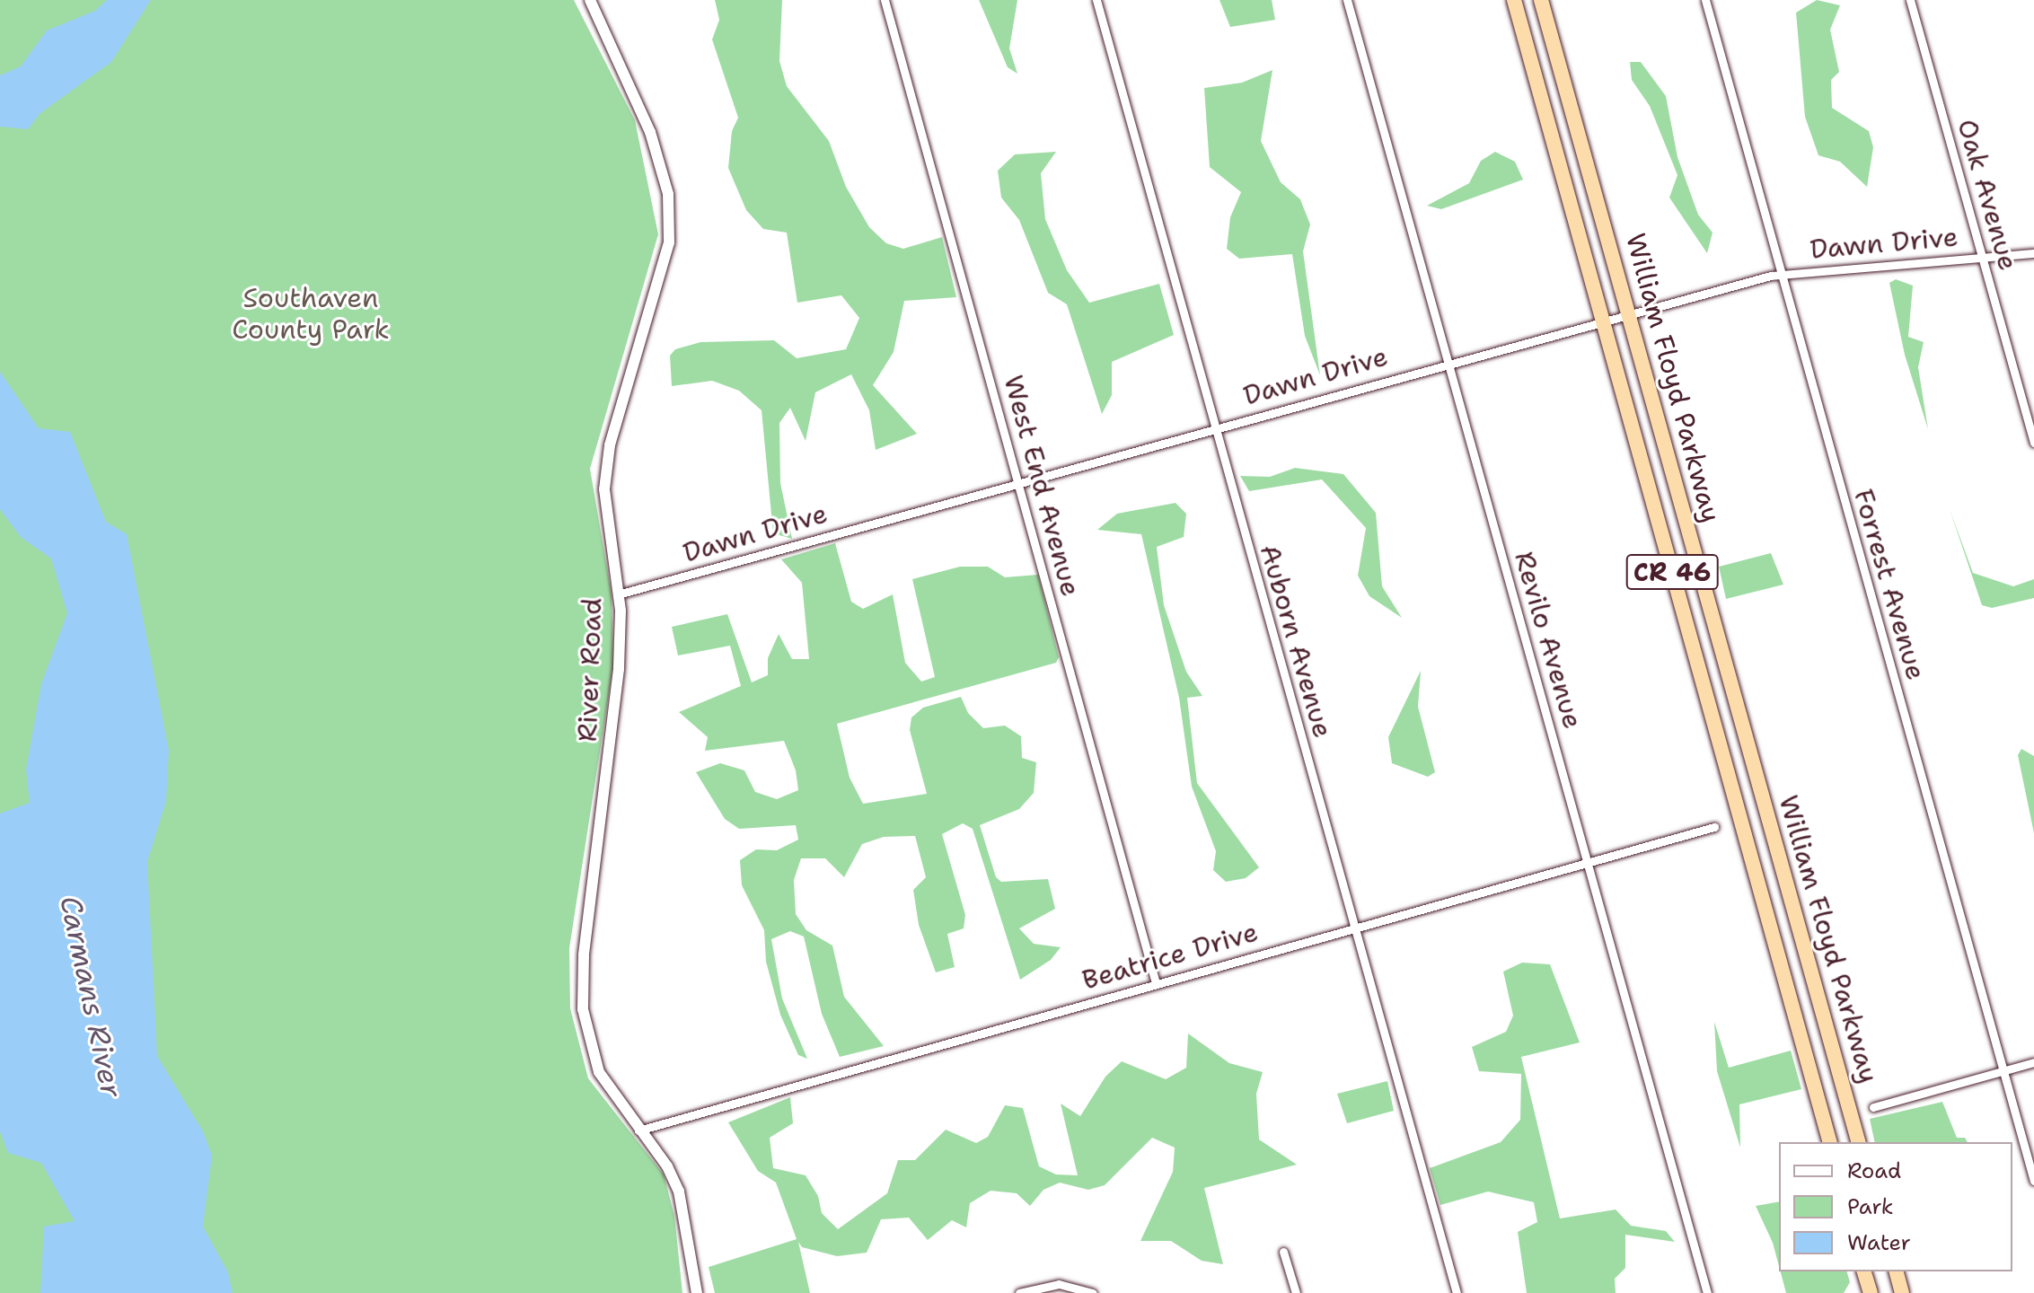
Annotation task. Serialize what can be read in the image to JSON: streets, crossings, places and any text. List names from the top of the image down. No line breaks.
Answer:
{"streets":{"highway":["William Floyd Parkway","CR 46"],"street":["Oak Avenue","Dawn Drive","West End Avenue","Forrest Avenue","Revilo Avenue","Auborn Avenue","River Road","Beatrice Drive"]},"crossings":[["Oak Avenue","Dawn Drive"],["Dawn Drive","William Floyd Parkway"],["Dawn Drive","West End Avenue"],["Dawn Drive","Forrest Avenue"],["Dawn Drive","Revilo Avenue"],["Dawn Drive","Auborn Avenue"],["Dawn Drive","River Road"],["West End Avenue","Beatrice Drive"],["Revilo Avenue","Beatrice Drive"],["Auborn Avenue","Beatrice Drive"],["River Road","Beatrice Drive"]],"water":["Carmans River"],"parks":["Southaven County Park"],"legend":["Road","Park","Water"]}
